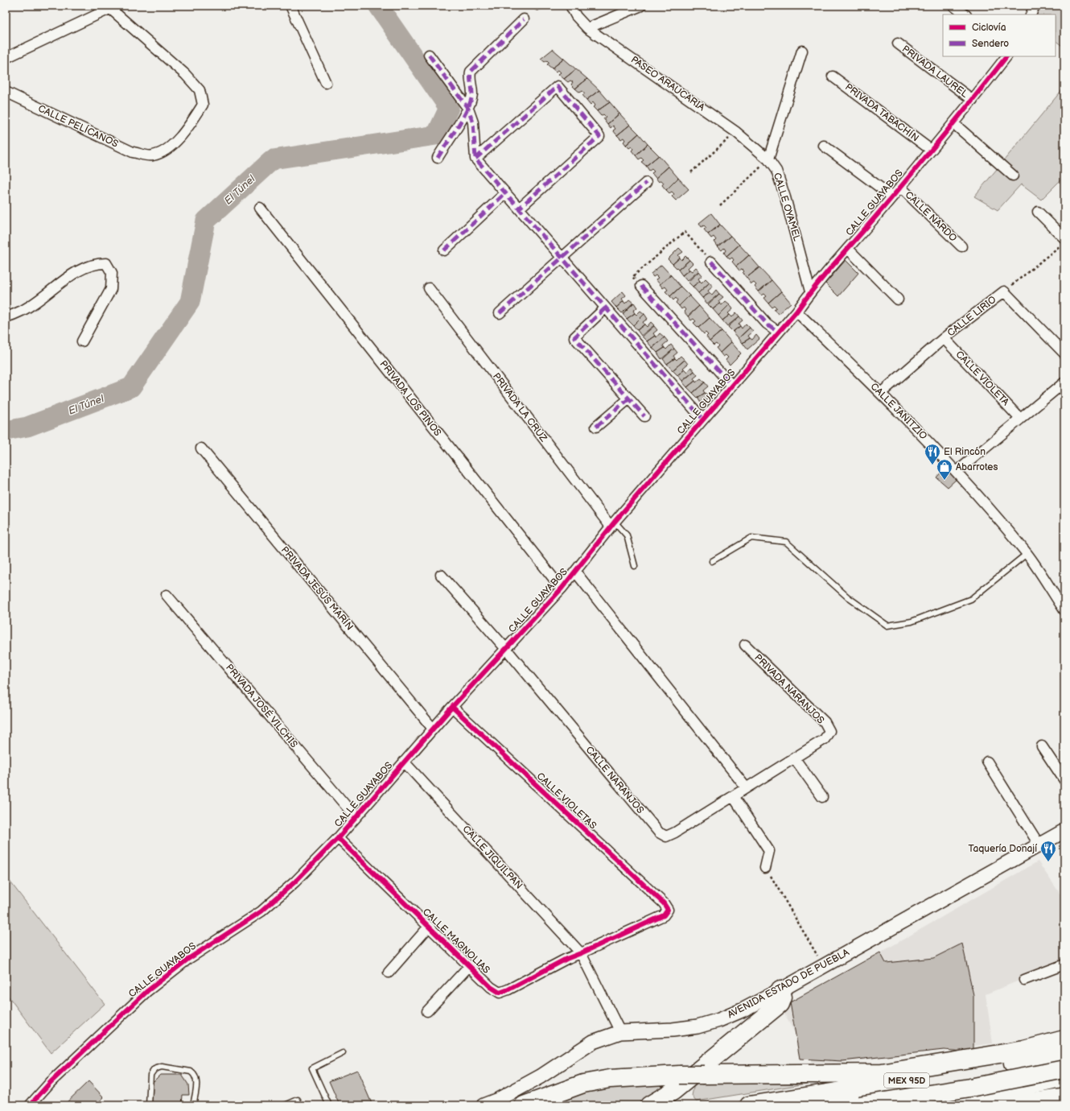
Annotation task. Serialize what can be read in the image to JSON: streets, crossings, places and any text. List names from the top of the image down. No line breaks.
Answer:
{"streets":{"highway":["MEX 95D"],"street":["PRIVADA LAUREL","PASEO ARAUCARIA","PRIVADA TABACHÍN","CALLE PELÍCANOS","CALLE GUAYABOS","CALLE OYAMEL","CALLE NARDO","CALLE LIRIO","CALLE VIOLETA","PRIVADA LOS PINOS","PRIVADA LA CRUZ","CALLE JANITZIO","PRIVADA JESÚS MARÍN","PRIVADA NARANJOS","PRIVADA JOSÉ VILCHIS","CALLE NARANJOS","CALLE VIOLETAS","CALLE JIQUILPAN","CALLE MAGNOLIAS","AVENIDA ESTADO DE PUEBLA"]},"crossings":[["PRIVADA LAUREL","CALLE GUAYABOS"],["PASEO ARAUCARIA","CALLE OYAMEL"],["PRIVADA TABACHÍN","CALLE GUAYABOS"],["CALLE GUAYABOS","CALLE OYAMEL"],["CALLE GUAYABOS","CALLE NARDO"],["CALLE GUAYABOS","PRIVADA LOS PINOS"],["CALLE GUAYABOS","PRIVADA LA CRUZ"],["CALLE GUAYABOS","CALLE JANITZIO"],["CALLE GUAYABOS","PRIVADA JESÚS MARÍN"],["CALLE GUAYABOS","PRIVADA NARANJOS"],["CALLE GUAYABOS","PRIVADA JOSÉ VILCHIS"],["CALLE GUAYABOS","CALLE NARANJOS"],["CALLE GUAYABOS","CALLE VIOLETAS"],["CALLE GUAYABOS","CALLE JIQUILPAN"],["CALLE GUAYABOS","CALLE MAGNOLIAS"],["CALLE LIRIO","CALLE VIOLETA"],["CALLE LIRIO","CALLE JANITZIO"],["PRIVADA NARANJOS","CALLE NARANJOS"],["CALLE VIOLETAS","CALLE JIQUILPAN"],["CALLE VIOLETAS","CALLE MAGNOLIAS"],["CALLE JIQUILPAN","CALLE MAGNOLIAS"],["CALLE JIQUILPAN","AVENIDA ESTADO DE PUEBLA"]],"water":["El Túnel"],"places":{"restaurant":["El Rincón","Taquería Donají"],"shop":["Abarrotes"]},"legend":["Ciclovía","Sendero"]}
